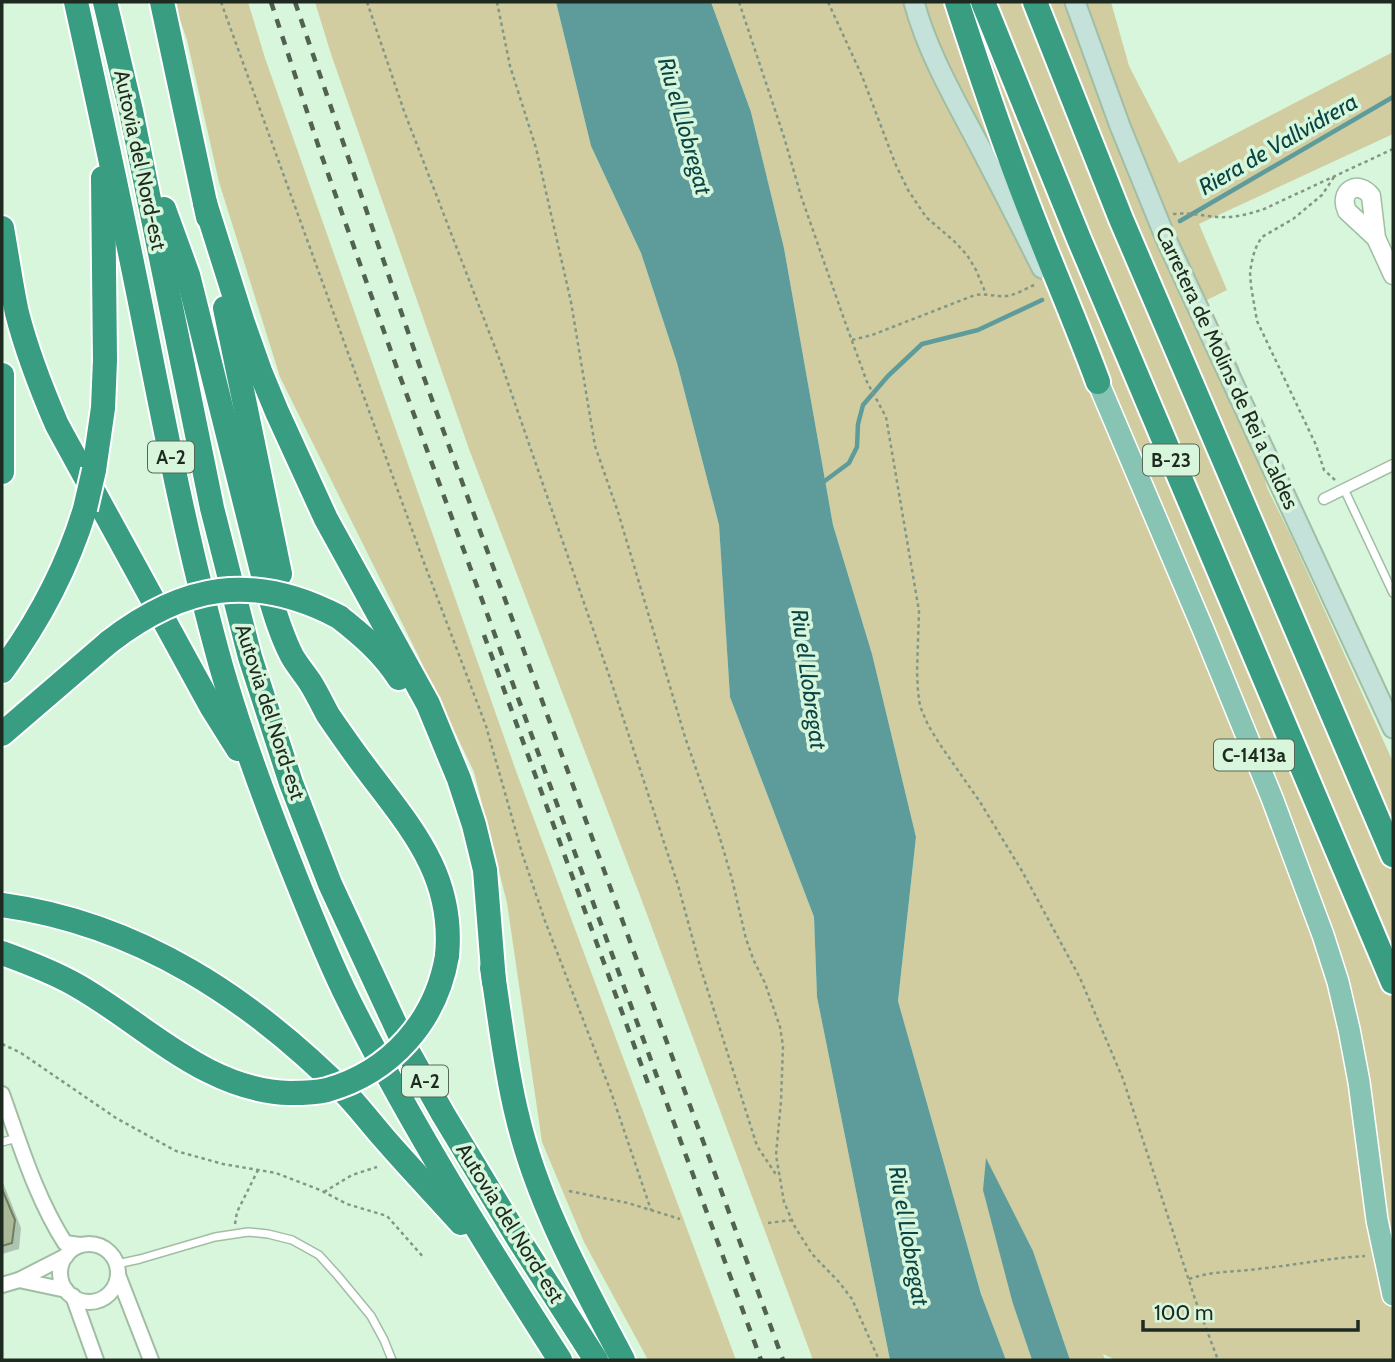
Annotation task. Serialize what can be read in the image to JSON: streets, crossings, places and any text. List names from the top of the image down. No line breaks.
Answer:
{"streets":{"highway":["Autovia del Nord-est","A-2","B-23"],"main road":["Carretera de Molins de Rei a Caldes","C-1413a"]},"water":["Riu el Llobregat","Riera de Vallvidrera"],"scale_bar":"100 m"}
